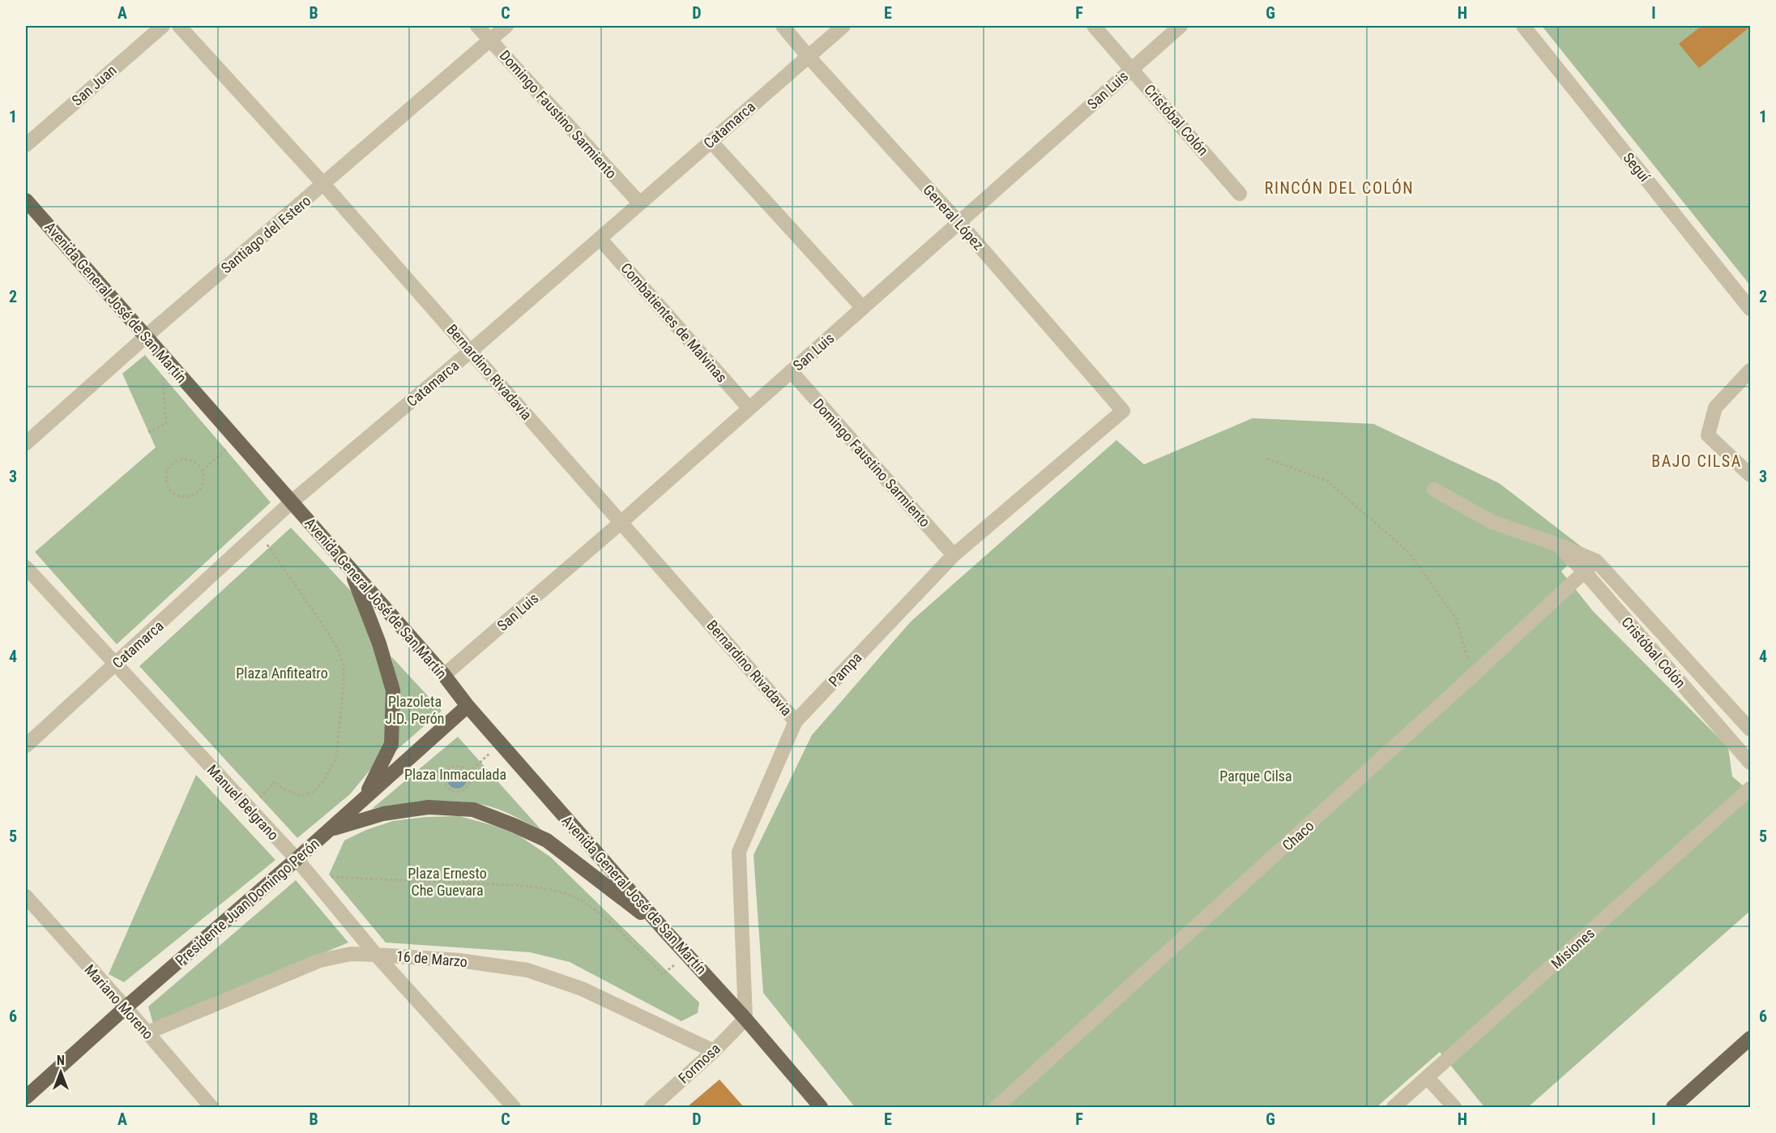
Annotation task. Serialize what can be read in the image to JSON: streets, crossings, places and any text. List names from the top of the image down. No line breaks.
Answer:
{"streets":{"main road":["Avenida General José de San Martín","Presidente Juan Domingo Perón"],"street":["San Juan","San Luis","Domingo Faustino Sarmiento","Cristóbal Colón","Catamarca","Seguí","General López","Santiago del Estero","Combatientes de Malvinas","Bernardino Rivadavia","Pampa","Manuel Belgrano","Chaco","Misiones","16 de Marzo","Mariano Moreno","Formosa"]},"crossings":[["San Luis","Domingo Faustino Sarmiento"],["San Luis","Cristóbal Colón"],["San Luis","General López"],["San Luis","Avenida General José de San Martín"],["San Luis","Combatientes de Malvinas"],["San Luis","Bernardino Rivadavia"],["Domingo Faustino Sarmiento","Catamarca"],["Domingo Faustino Sarmiento","Santiago del Estero"],["Domingo Faustino Sarmiento","Pampa"],["Cristóbal Colón","Chaco"],["Catamarca","General López"],["Catamarca","Avenida General José de San Martín"],["Catamarca","Combatientes de Malvinas"],["Catamarca","Bernardino Rivadavia"],["Catamarca","Manuel Belgrano"],["General López","Pampa"],["Santiago del Estero","Avenida General José de San Martín"],["Santiago del Estero","Bernardino Rivadavia"],["Avenida General José de San Martín","Pampa"],["Avenida General José de San Martín","Presidente Juan Domingo Perón"],["Avenida General José de San Martín","Formosa"],["Bernardino Rivadavia","Pampa"],["Pampa","Formosa"],["Manuel Belgrano","Presidente Juan Domingo Perón"],["Manuel Belgrano","16 de Marzo"],["Presidente Juan Domingo Perón","Mariano Moreno"],["16 de Marzo","Mariano Moreno"],["16 de Marzo","Formosa"]],"districts":["RINCÓN DEL COLÓN","BAJO CILSA"],"parks":["Plaza Anfiteatro","Plazoleta J.D. Perón","Plaza Inmaculada","Parque Cilsa","Plaza Ernesto Che Guevara"],"north":"top","grid":{"columns":["A","B","C","D","E","F","G","H","I"],"rows":["1","2","3","4","5","6"]}}
